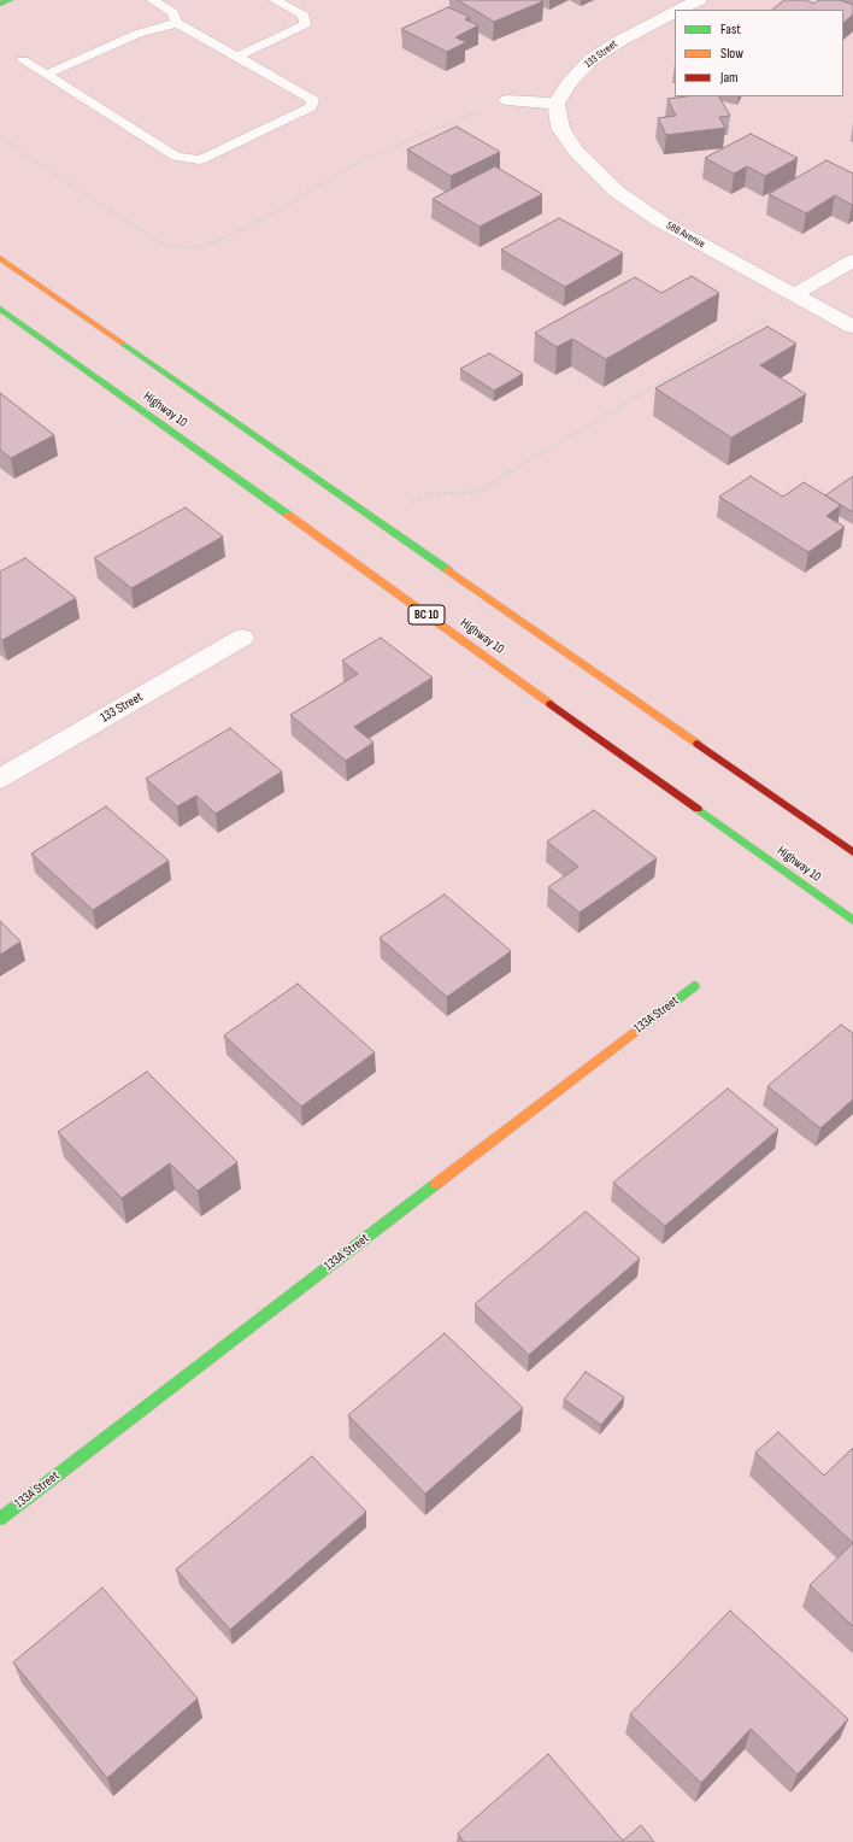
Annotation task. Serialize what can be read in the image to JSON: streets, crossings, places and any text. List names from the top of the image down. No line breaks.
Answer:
{"streets":{"main road":["Highway 10","BC 10","133A Street"],"street":["133 Street","58B Avenue"]},"crossings":[["133 Street","58B Avenue"]],"legend":["Fast","Slow","Jam"]}
